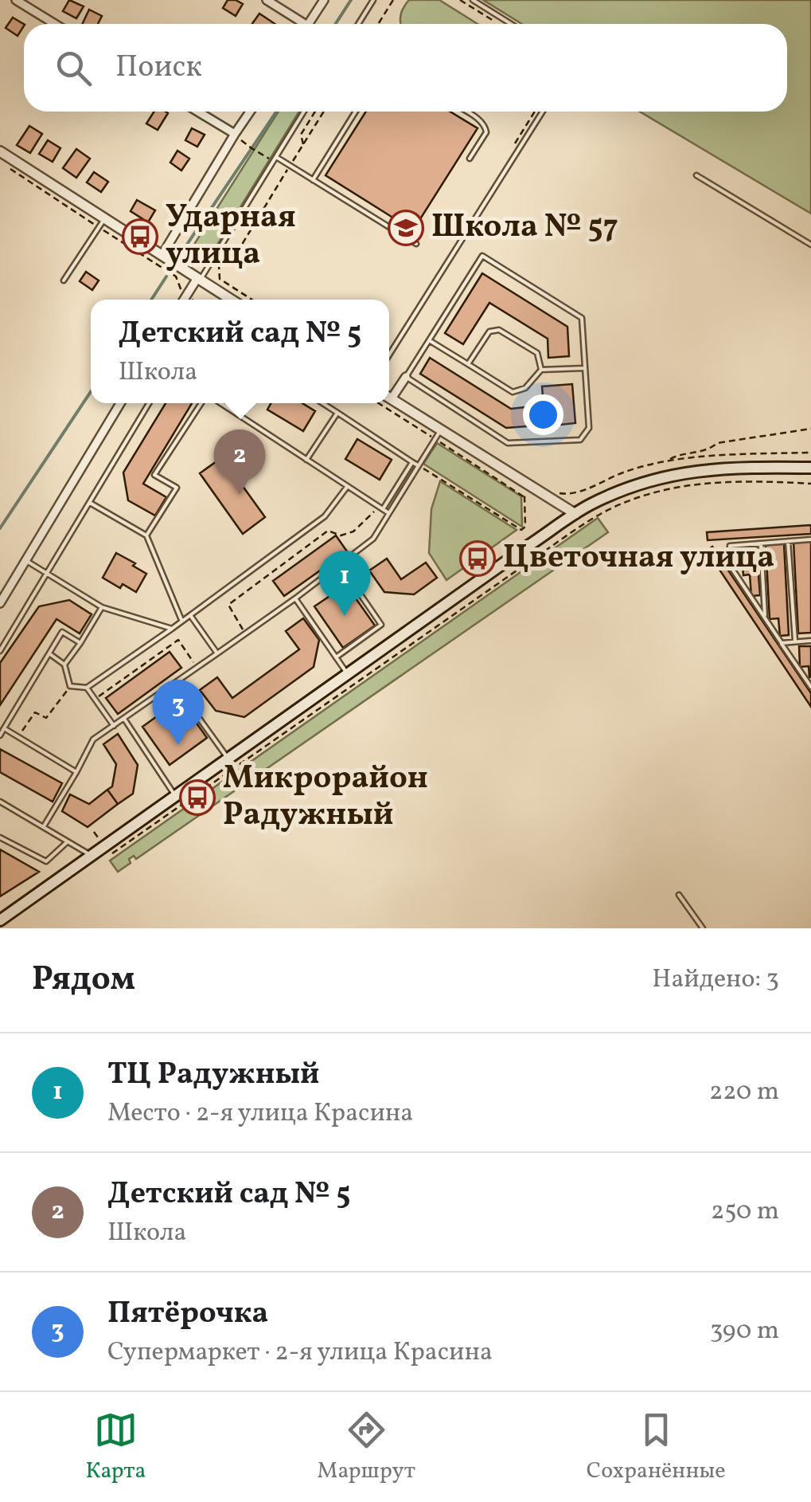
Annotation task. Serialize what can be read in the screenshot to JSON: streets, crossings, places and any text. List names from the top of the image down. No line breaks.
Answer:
{"places":{"school or university":["Школа № 57"],"bus stop":["Ударная улица","Цветочная улица","Микрорайон Радужный"]},"page":{"search":"Поиск","popup":["Детский сад № 5","Школа"],"pins":["2","1","3"],"heading":["Рядом","Найдено: 3"],"list":[{"mark":"1","name":"ТЦ Радужный","note":"Место · 2-я улица Красина","value":"220 m"},{"mark":"2","name":"Детский сад № 5","note":"Школа","value":"250 m"},{"mark":"3","name":"Пятёрочка","note":"Супермаркет · 2-я улица Красина","value":"390 m"}],"nav":["Карта","Маршрут","Сохранённые"]}}
